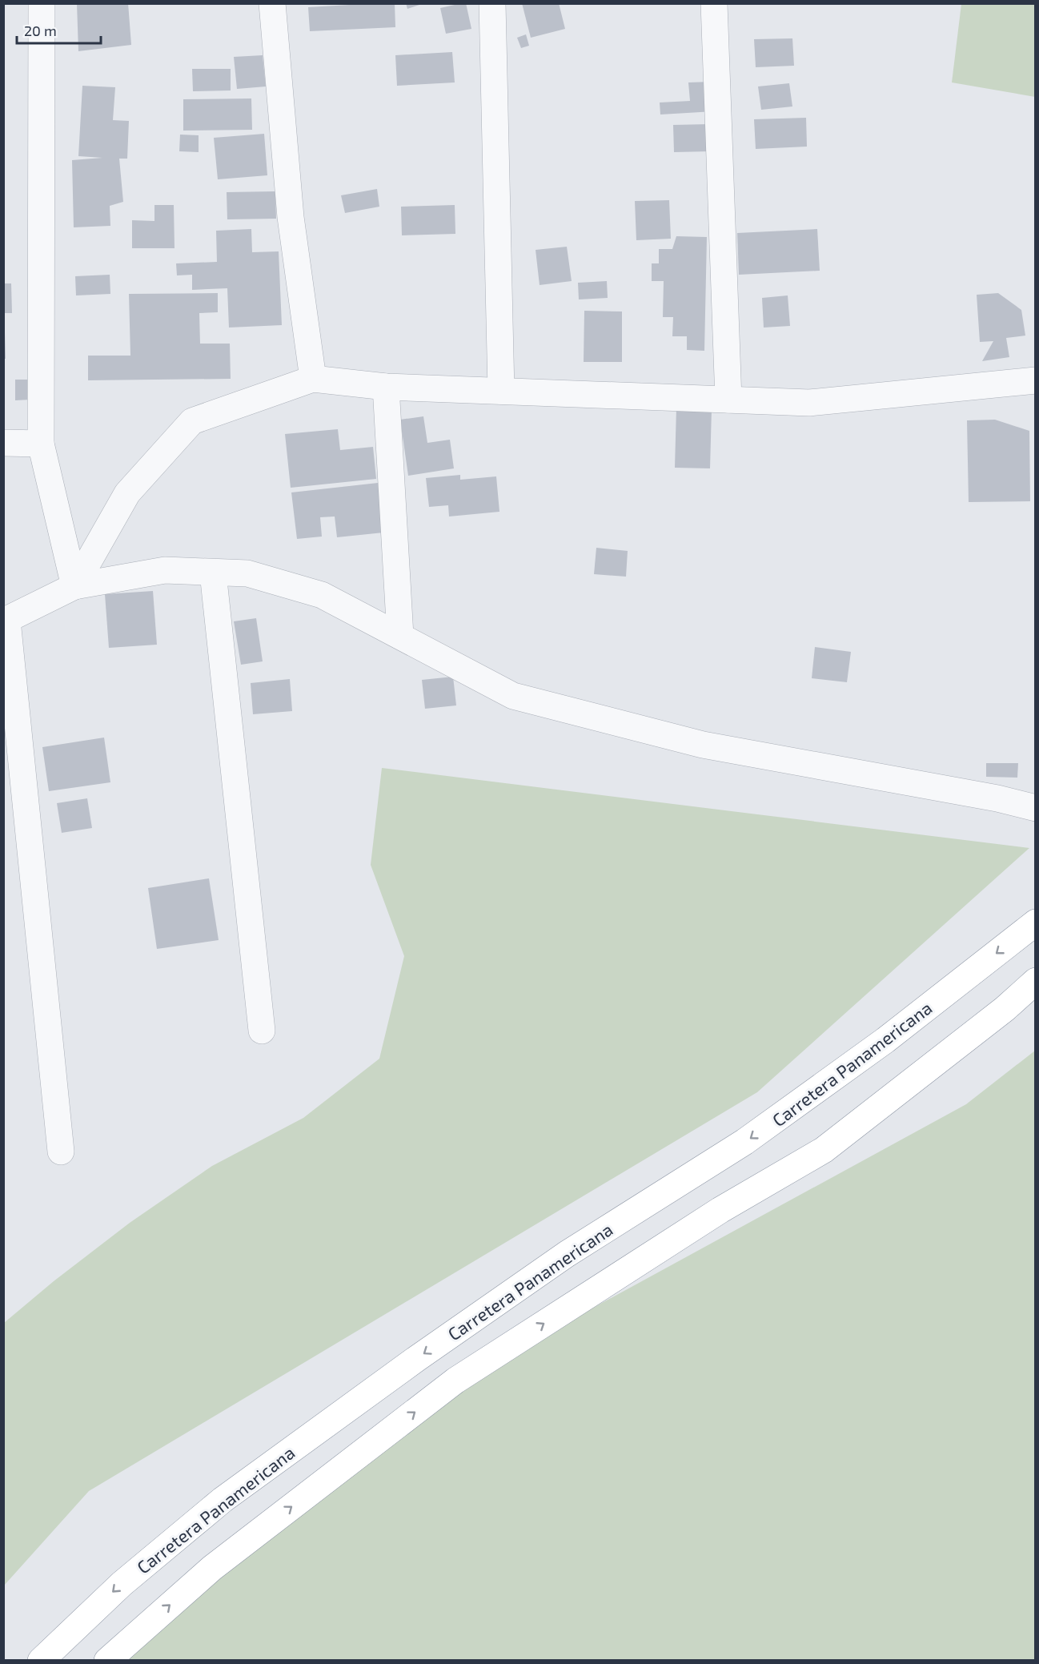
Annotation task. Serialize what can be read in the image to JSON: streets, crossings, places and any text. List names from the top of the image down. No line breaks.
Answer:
{"streets":{"highway":["Carretera Panamericana"]},"scale_bar":"20 m"}
